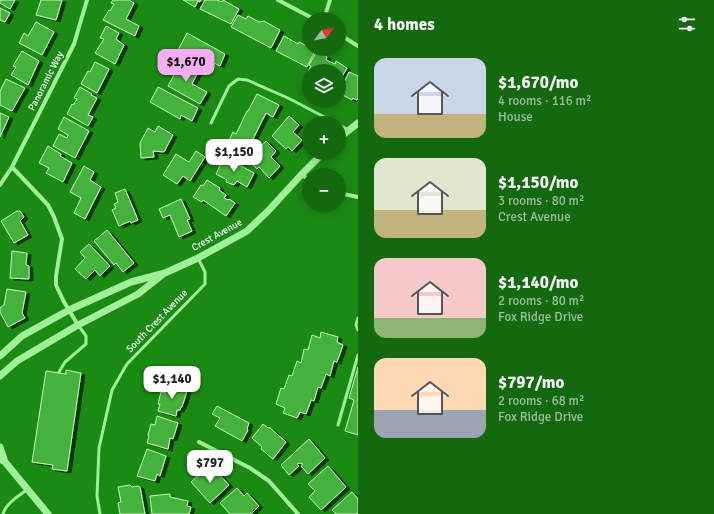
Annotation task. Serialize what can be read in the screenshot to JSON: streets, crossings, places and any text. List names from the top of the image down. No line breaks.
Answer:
{"streets":{"street":["Panoramic Way","Crest Avenue"],"lane":["South Crest Avenue"]},"crossings":[["Crest Avenue","South Crest Avenue"]],"north":"top right","page":{"heading":"4 homes","map_buttons":["+","−"],"list":[{"name":"$1,670/mo","note":"4 rooms · 116 m² · House"},{"name":"$1,150/mo","note":"3 rooms · 80 m² · Crest Avenue"},{"name":"$1,140/mo","note":"2 rooms · 80 m² · Fox Ridge Drive"},{"name":"$797/mo","note":"2 rooms · 68 m² · Fox Ridge Drive"}],"price":["$1,670","$1,150","$1,140","$797"]}}
